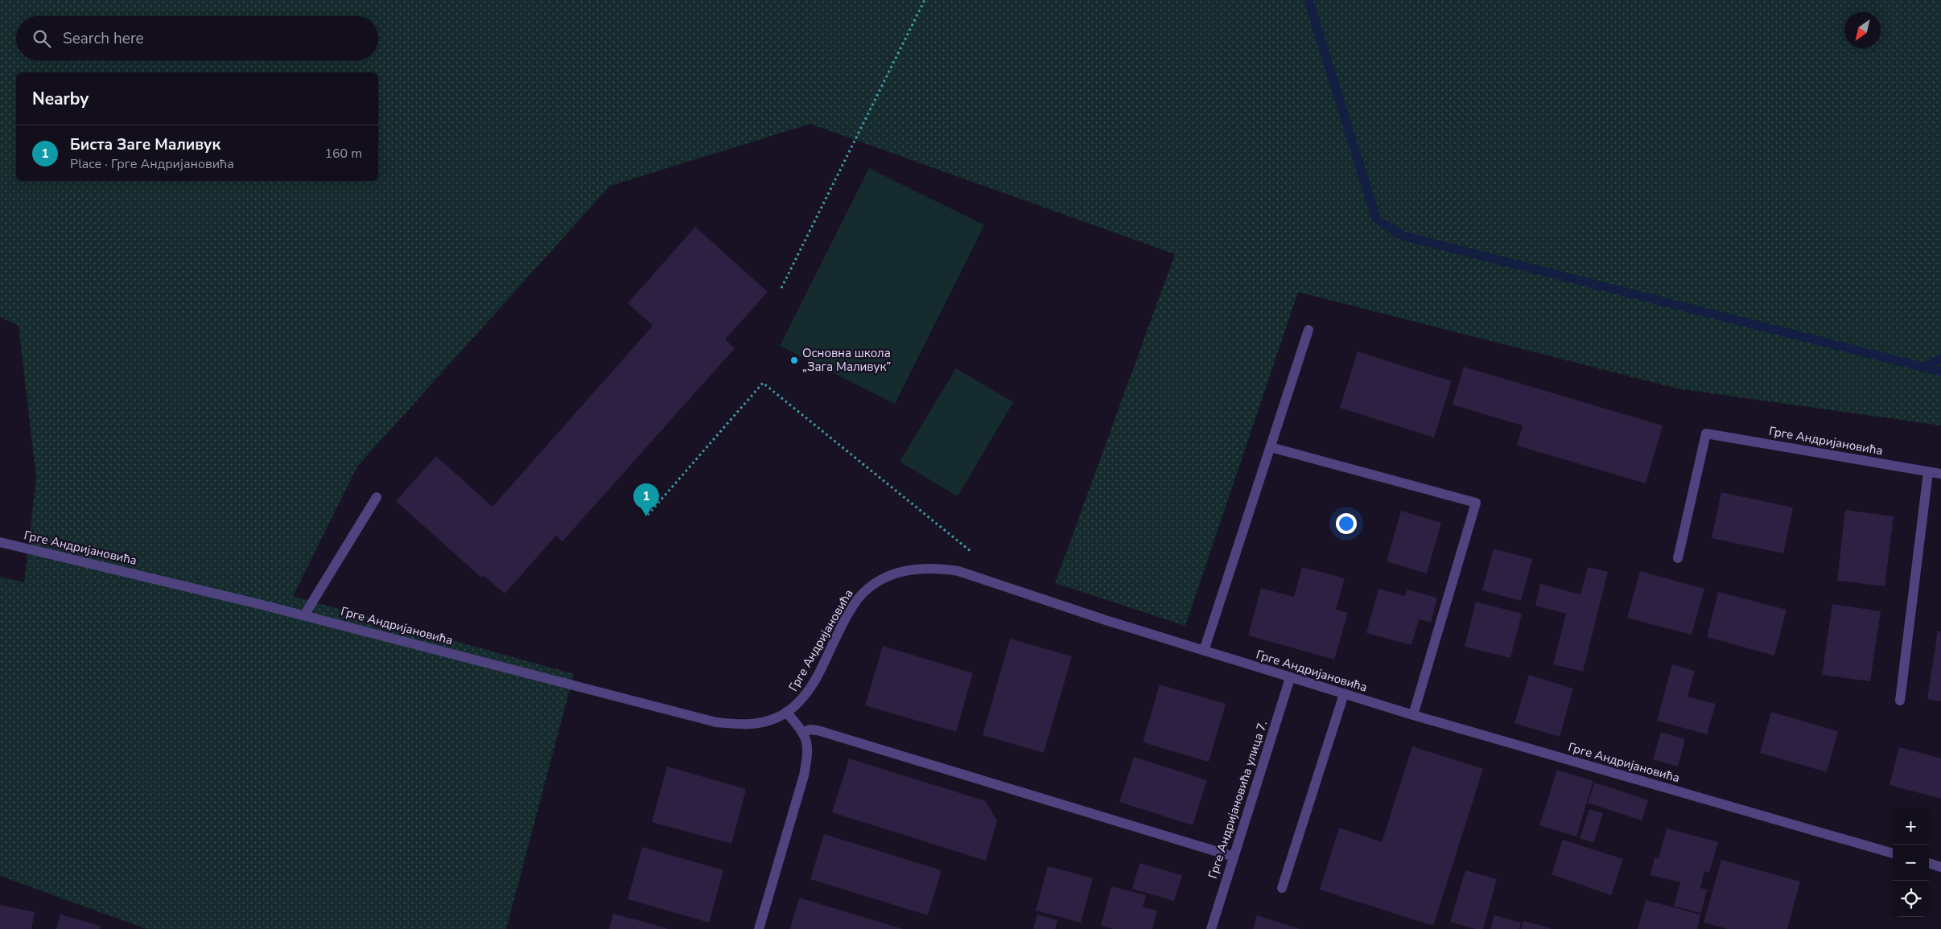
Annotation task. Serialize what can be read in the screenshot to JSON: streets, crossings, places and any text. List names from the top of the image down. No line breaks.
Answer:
{"streets":{"street":["Грге Андријановића","Грге Андријановића улица 7."]},"crossings":[["Грге Андријановића","Грге Андријановића улица 7."]],"places":["Основна школа „Зага Маливук”"],"north":"bottom left","page":{"search":"Search here","heading":"Nearby","list":[{"mark":"1","name":"Биста Заге Маливук","note":"Place · Грге Андријановића","value":"160 m"}],"pins":"1","map_buttons":["+","−"]}}
